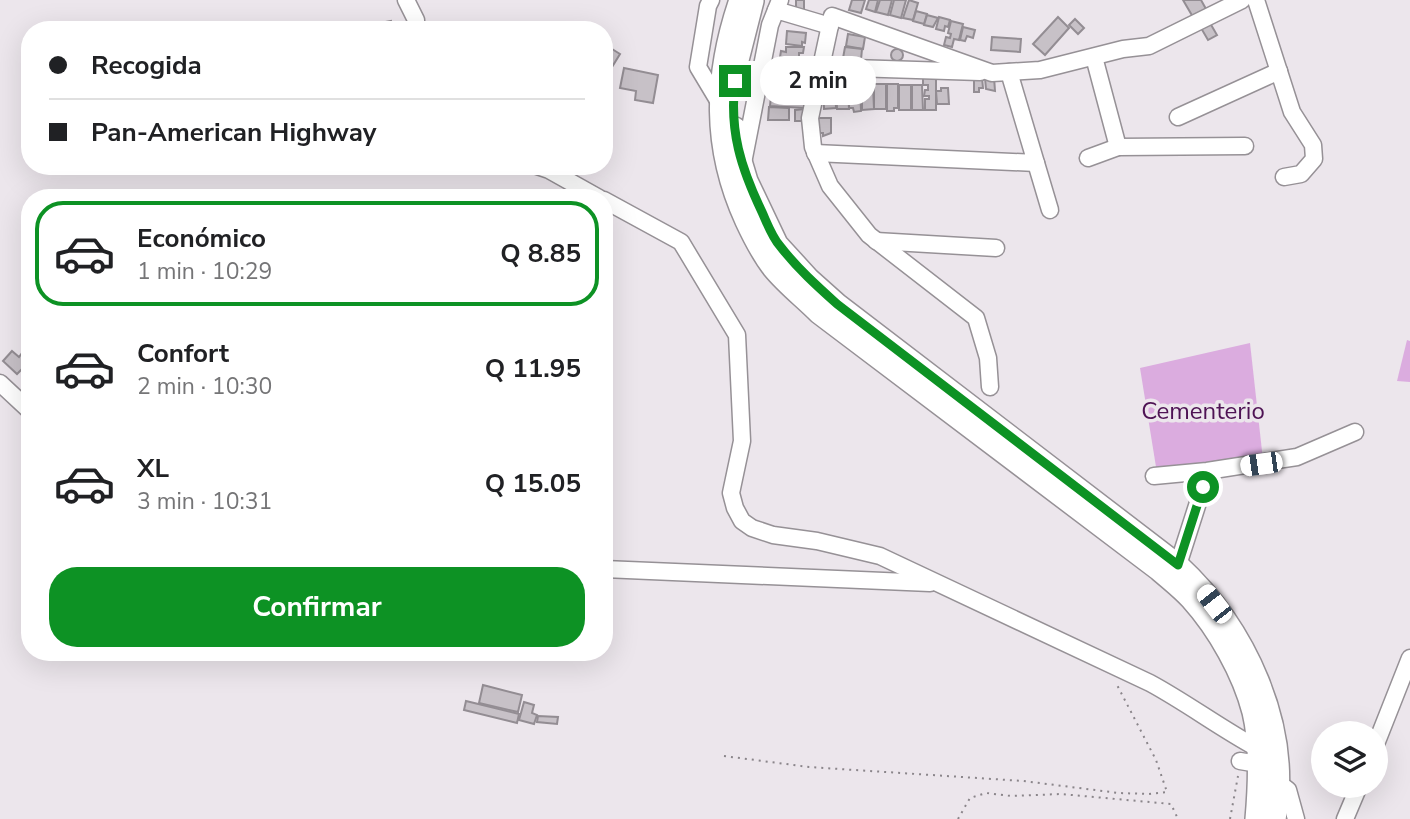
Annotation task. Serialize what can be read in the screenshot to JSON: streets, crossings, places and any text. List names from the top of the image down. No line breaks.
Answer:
{"parks":["Cementerio"],"page":{"banner":["Recogida","Pan-American Highway"],"bubble":"2 min","list":[{"name":"Económico","note":"1 min · 10:29","value":"Q 8.85"},{"name":"Confort","note":"2 min · 10:30","value":"Q 11.95"},{"name":"XL","note":"3 min · 10:31","value":"Q 15.05"}],"buttons":"Confirmar"}}
